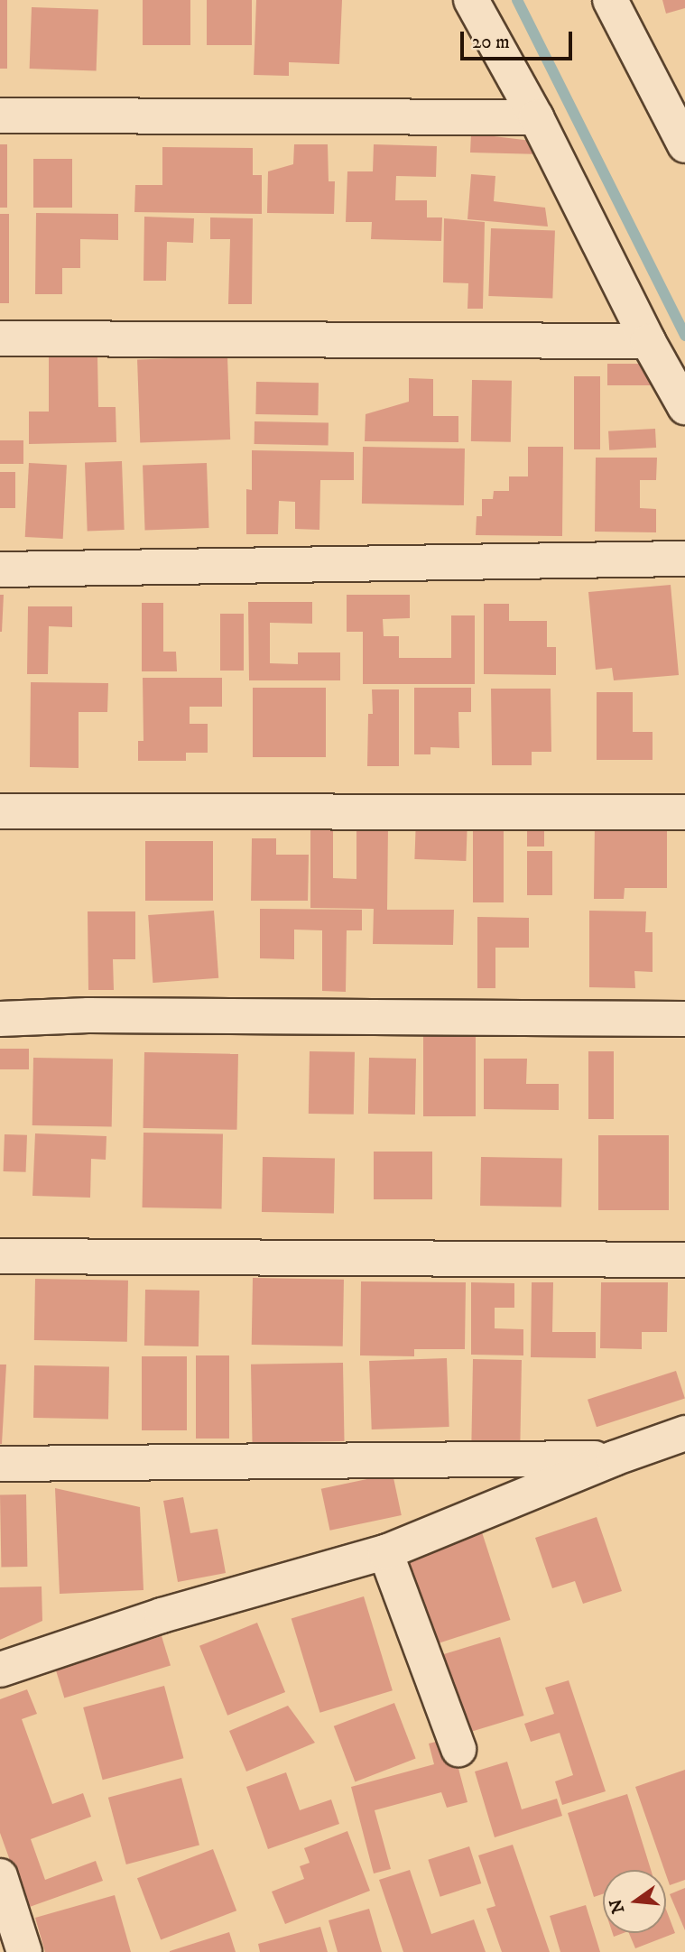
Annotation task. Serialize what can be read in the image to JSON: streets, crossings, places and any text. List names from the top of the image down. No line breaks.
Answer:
{"scale_bar":"20 m","north":"left"}
